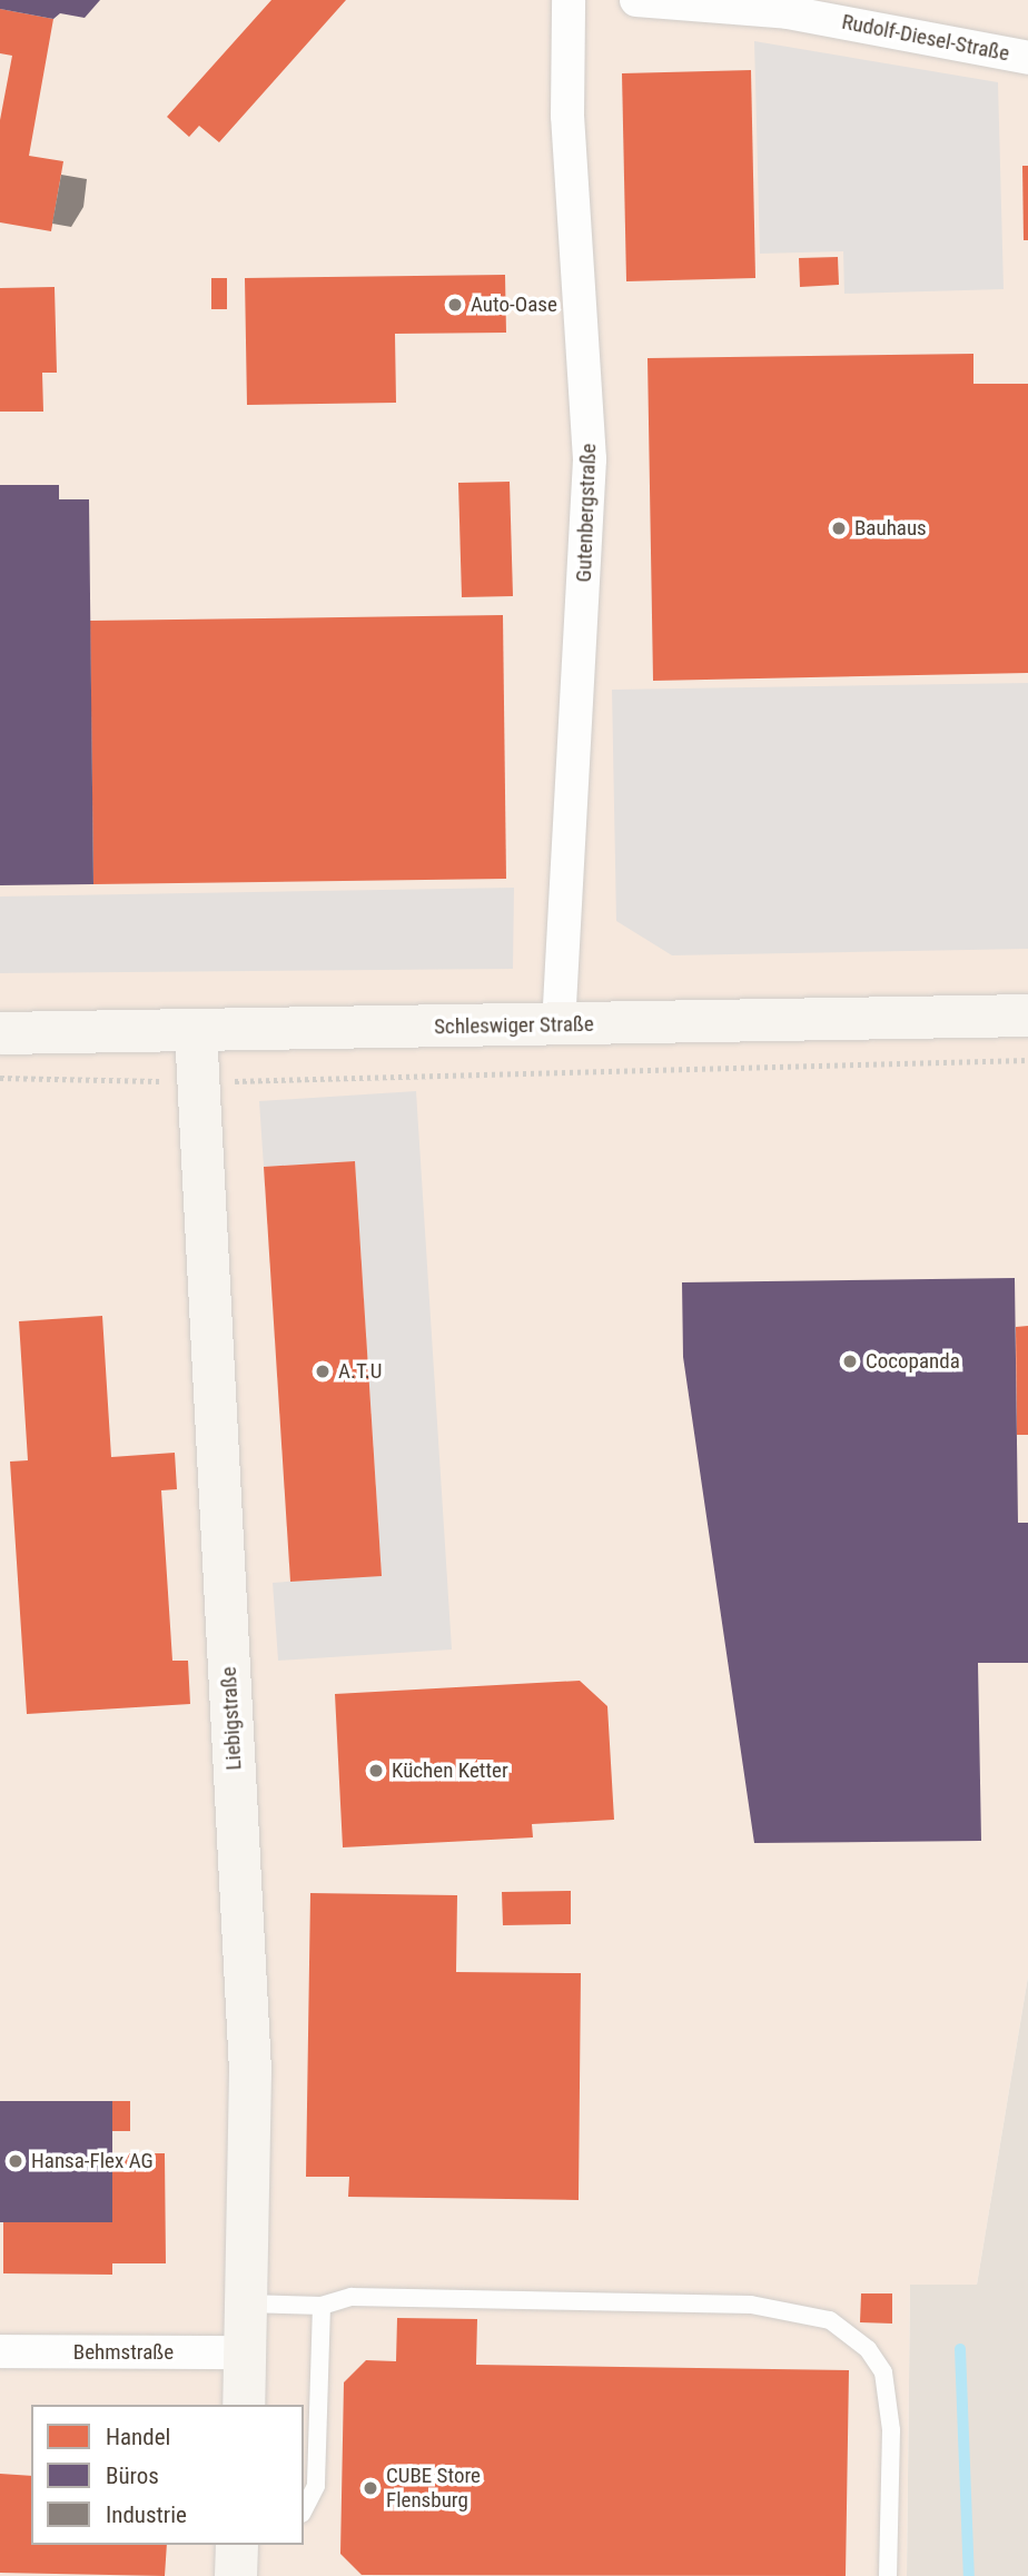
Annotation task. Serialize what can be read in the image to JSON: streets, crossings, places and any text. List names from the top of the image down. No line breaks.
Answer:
{"streets":{"street":["Rudolf-Diesel-Straße","Gutenbergstraße","Schleswiger Straße","Liebigstraße","Behmstraße"]},"crossings":[["Gutenbergstraße","Schleswiger Straße"],["Schleswiger Straße","Liebigstraße"],["Liebigstraße","Behmstraße"]],"places":["Auto-Oase","Bauhaus","Cocopanda","A.T.U","Küchen Ketter","Hansa-Flex AG","CUBE Store Flensburg"],"legend":["Handel","Büros","Industrie"]}
